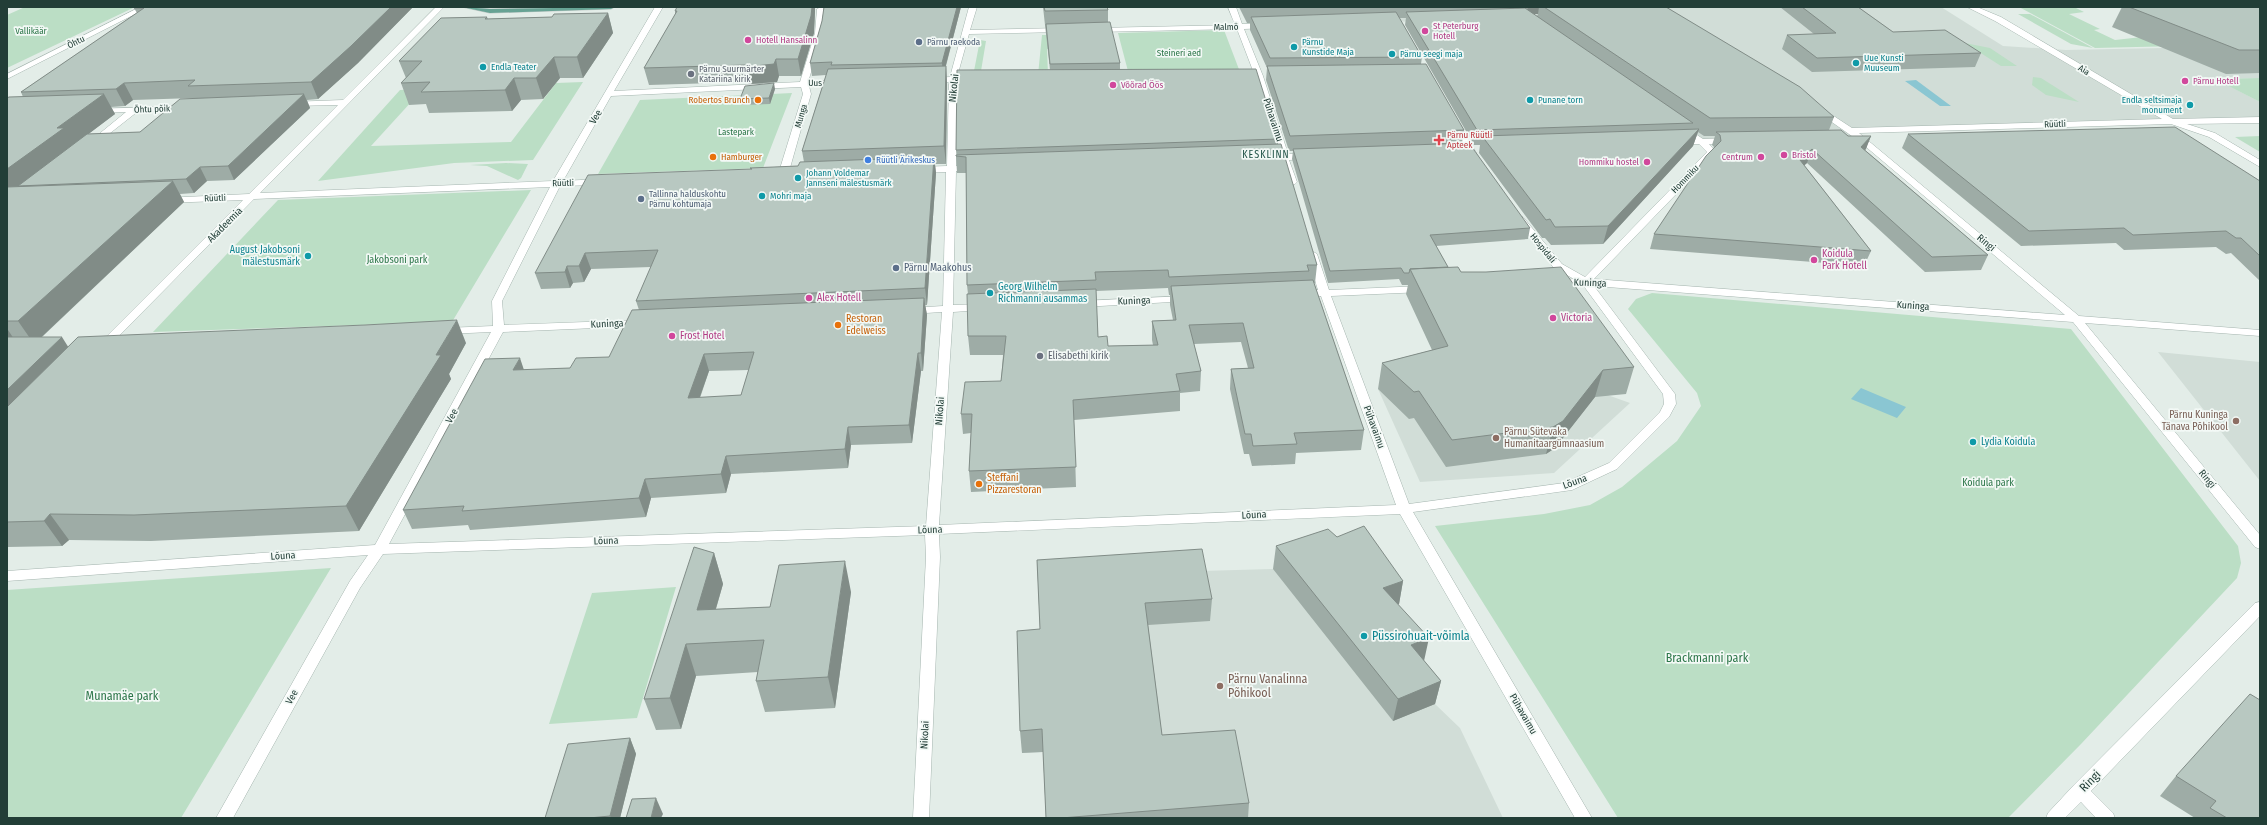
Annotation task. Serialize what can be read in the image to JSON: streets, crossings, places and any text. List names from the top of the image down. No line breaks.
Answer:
{"streets":{"street":["Malmö","Õhtu","Aia","Uus","Nikolai","Õhtu põik","Munga","Vee","Pühavaimu","Rüütli","Hommiku","Akadeemia","Ringi","Hospidali","Kuninga","Lõuna"]},"crossings":[["Malmö","Pühavaimu"],["Aia","Rüütli"],["Uus","Munga"],["Uus","Vee"],["Nikolai","Lõuna"],["Vee","Rüütli"],["Vee","Kuninga"],["Vee","Lõuna"],["Pühavaimu","Lõuna"],["Rüütli","Akadeemia"],["Rüütli","Ringi"],["Hommiku","Hospidali"],["Hommiku","Kuninga"],["Hommiku","Lõuna"],["Ringi","Kuninga"],["Hospidali","Kuninga"],["Hospidali","Lõuna"],["Kuninga","Lõuna"]],"districts":["KESKLINN"],"parks":["Vallikäär","Steineri aed","Lastepark","Jakobsoni park","Koidula park","Brackmanni park","Munamäe park"],"places":{"other":["St Peterburg Hotell","Hotell Hansalinn","Pärnu raekoda","Pärnu Kunstide Maja","Pärnu seegi maja","Uue Kunsti Muuseum","Endla Teater","Pärnu Suurmärter Katariina kirik","Pärnu Hotell","Võõrad Öös","Robertos Brunch","Punane torn","Endla seltsimaja monument","Bristol","Hamburger","Centrum","Rüütli Ärikeskus","Hommiku hostel","Johann Voldemar Jannseni mälestusmärk","Mohri maja","Tallinna halduskohtu Pärnu kohtumaja","August Jakobsoni mälestusmärk","Koidula Park Hotell","Pärnu Maakohus","Georg Wilhelm Richmanni ausammas","Alex Hotell","Victoria","Restoran Edelweiss","Frost Hotel","Elisabethi kirik","Pärnu Kuninga Tänava Põhikool","Pärnu Sütevaka Humanitaargümnaasium","Lydia Koidula","Steffani Pizzarestoran","Püssirohuait-võimla","Pärnu Vanalinna Põhikool"],"health":["Pärnu Rüütli Apteek"]}}
